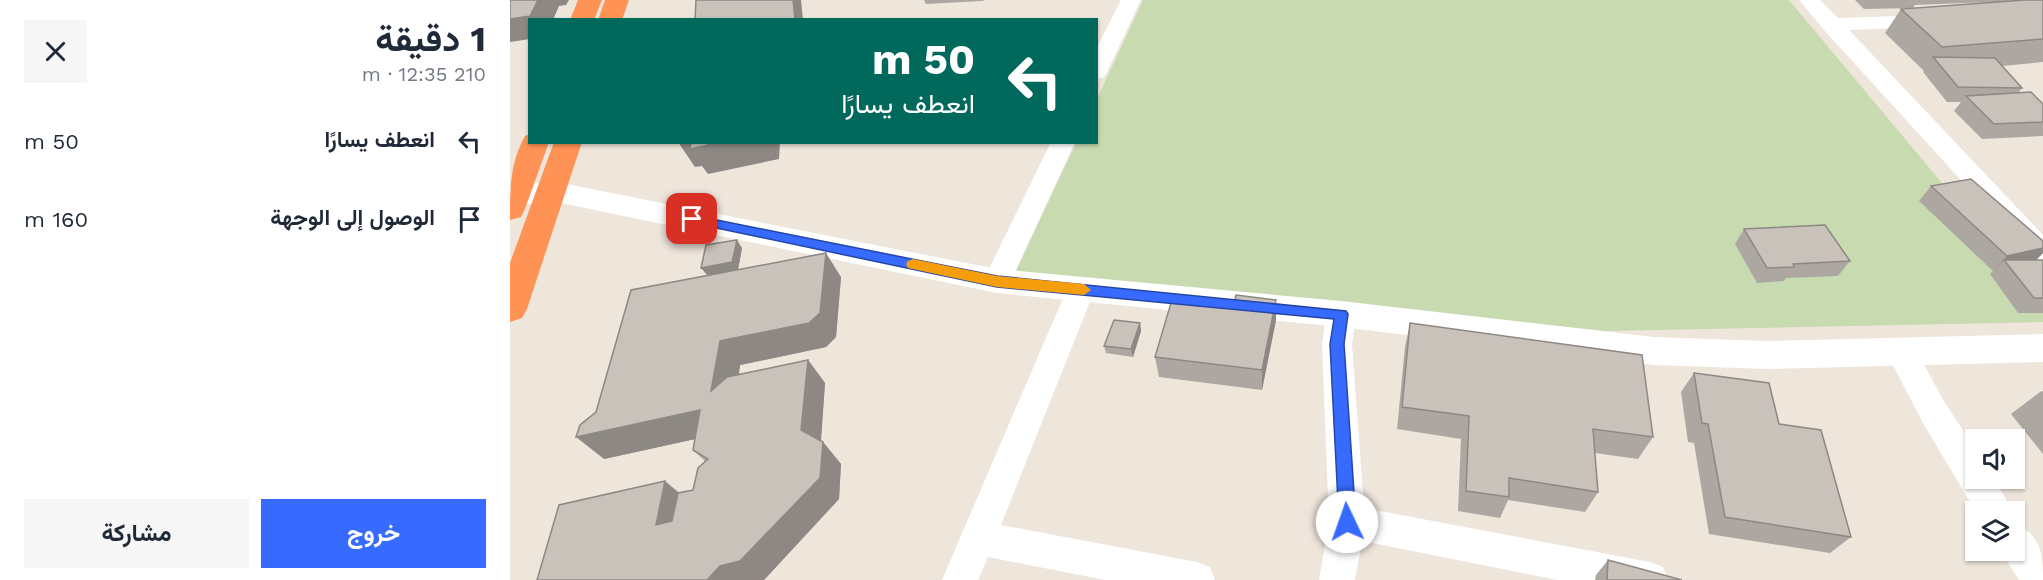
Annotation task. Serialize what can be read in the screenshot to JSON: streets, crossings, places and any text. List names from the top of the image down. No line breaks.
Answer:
{"page":{"heading":["1 دقيقة","210 m · 12:35"],"turn":["50 m","انعطف يسارًا"],"list":[{"name":"انعطف يسارًا","value":"50 m"},{"name":"الوصول إلى الوجهة","value":"160 m"}],"buttons":["خروج","مشاركة"]}}
